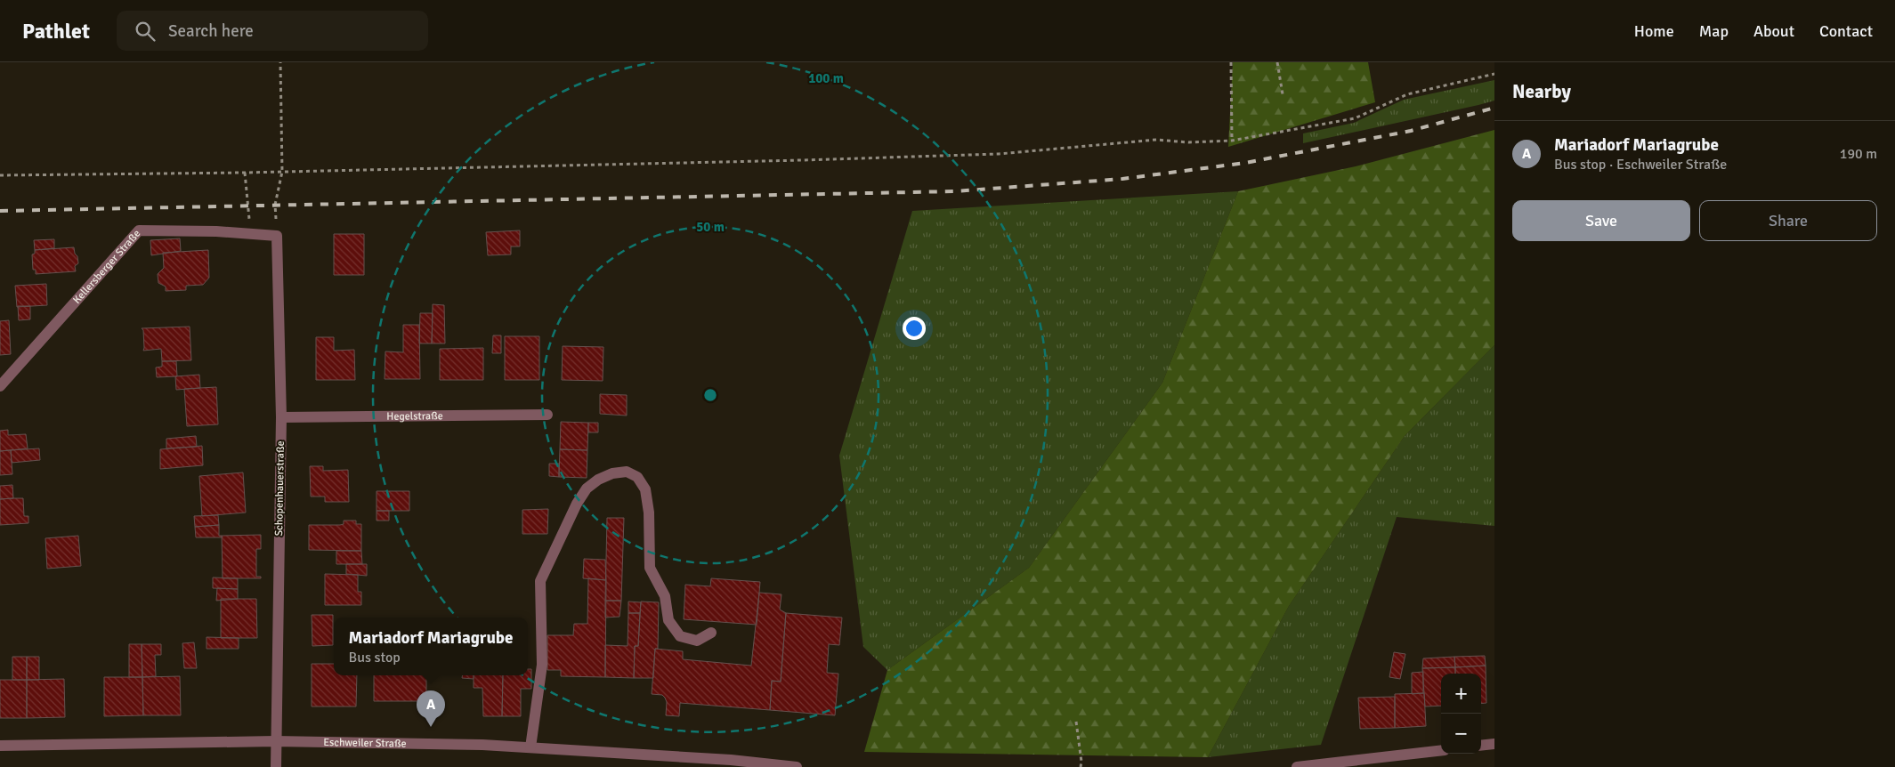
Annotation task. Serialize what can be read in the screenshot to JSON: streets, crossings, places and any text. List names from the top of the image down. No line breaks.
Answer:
{"streets":{"street":["Kellersberger Straße","Hegelstraße","Schopenhauerstraße","Eschweiler Straße"]},"crossings":[["Kellersberger Straße","Schopenhauerstraße"],["Hegelstraße","Schopenhauerstraße"],["Schopenhauerstraße","Eschweiler Straße"]],"page":{"header":"Pathlet","search":"Search here","nav":["Home","Map","About","Contact"],"heading":"Nearby","list":[{"mark":"A","name":"Mariadorf Mariagrube","note":"Bus stop · Eschweiler Straße","value":"190 m"}],"buttons":["Save","Share"],"popup":["Mariadorf Mariagrube","Bus stop"],"map_buttons":["+","−"],"pins":"A"},"rings":["100 m","50 m"]}
